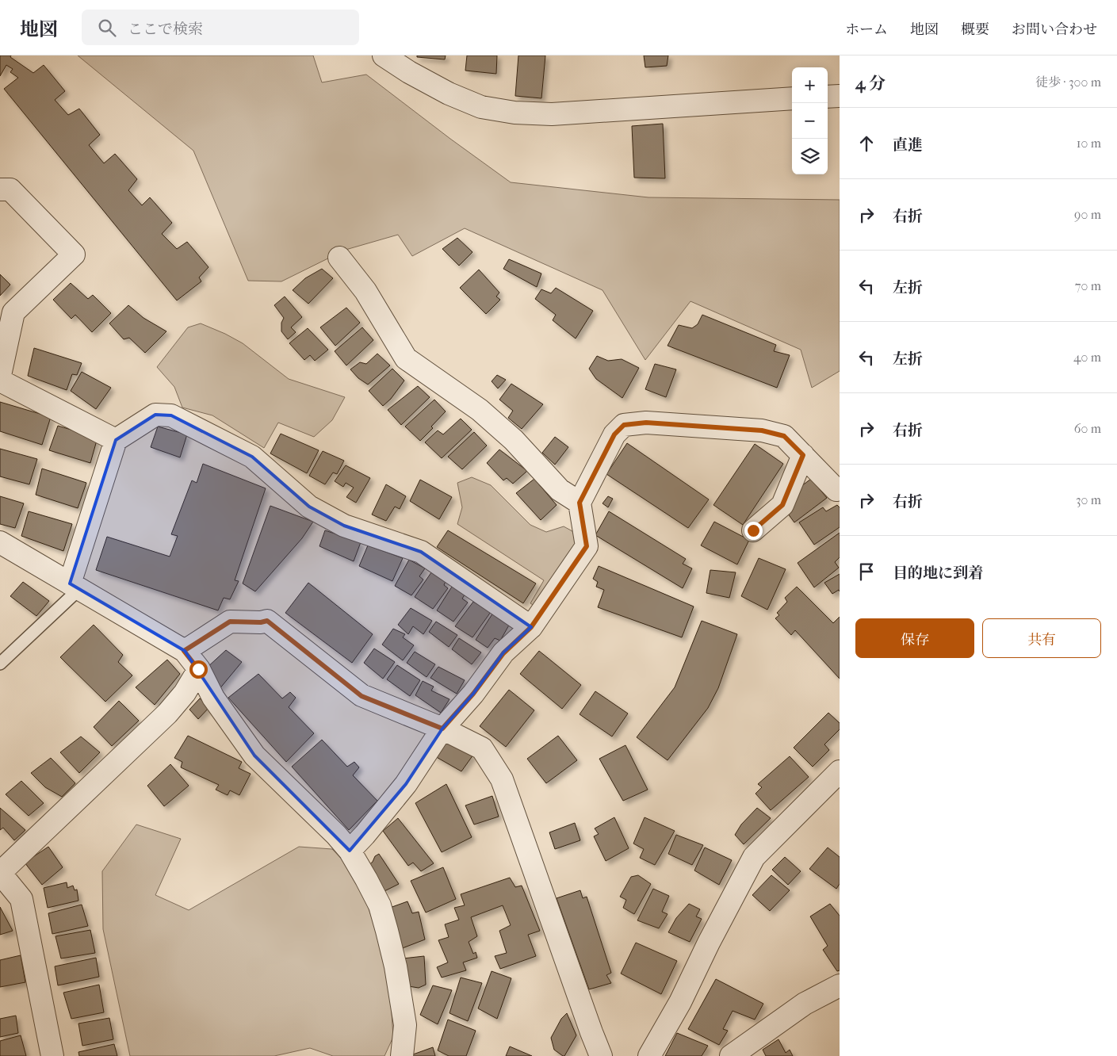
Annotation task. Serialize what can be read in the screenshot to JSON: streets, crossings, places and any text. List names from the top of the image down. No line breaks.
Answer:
{"page":{"header":"地図","search":"ここで検索","nav":["ホーム","地図","概要","お問い合わせ"],"heading":["4 分","徒歩 · 300 m"],"map_buttons":["+","−"],"list":[["直進","10 m"],["右折","90 m"],["左折","70 m"],["左折","40 m"],["右折","60 m"],["右折","30 m"],"目的地に到着"],"buttons":["保存","共有"]}}
